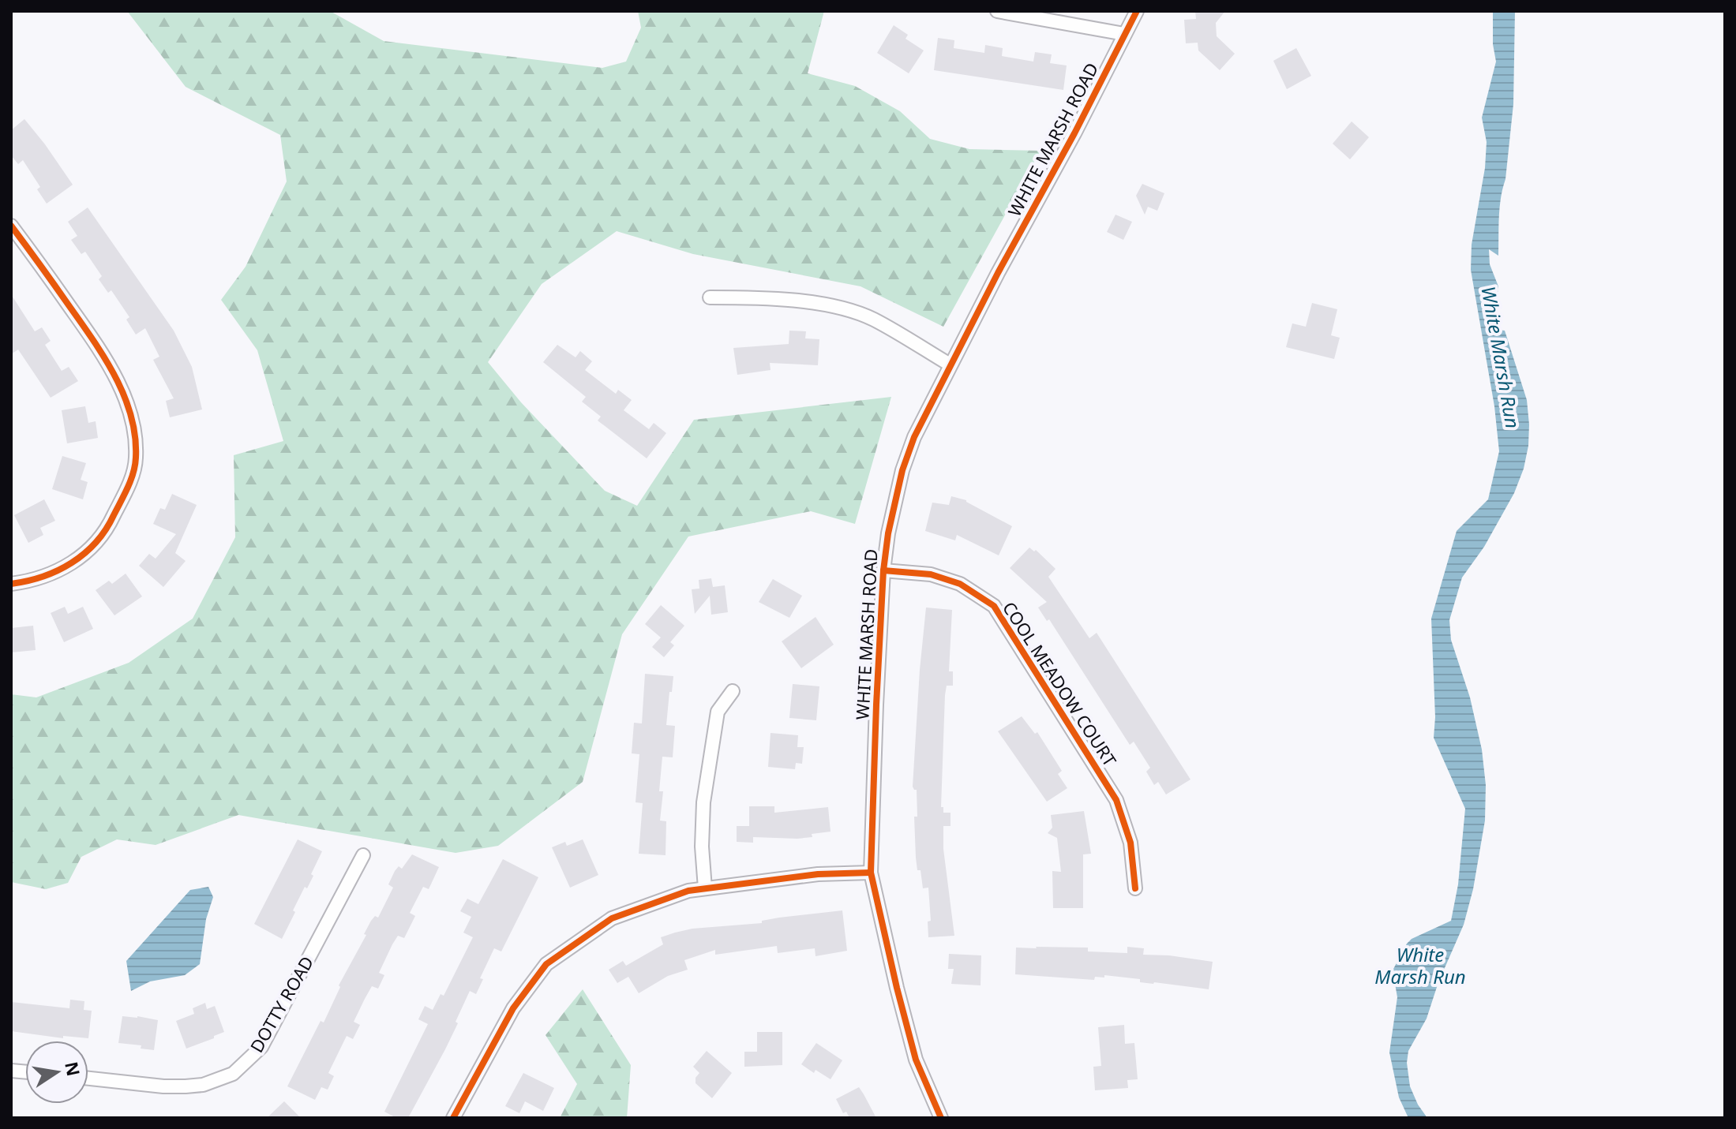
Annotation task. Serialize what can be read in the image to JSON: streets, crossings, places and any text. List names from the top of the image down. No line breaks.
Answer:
{"streets":{"street":["WHITE MARSH ROAD","COOL MEADOW COURT","DOTTY ROAD"]},"crossings":[["WHITE MARSH ROAD","COOL MEADOW COURT"]],"water":["White Marsh Run"],"north":"right"}
